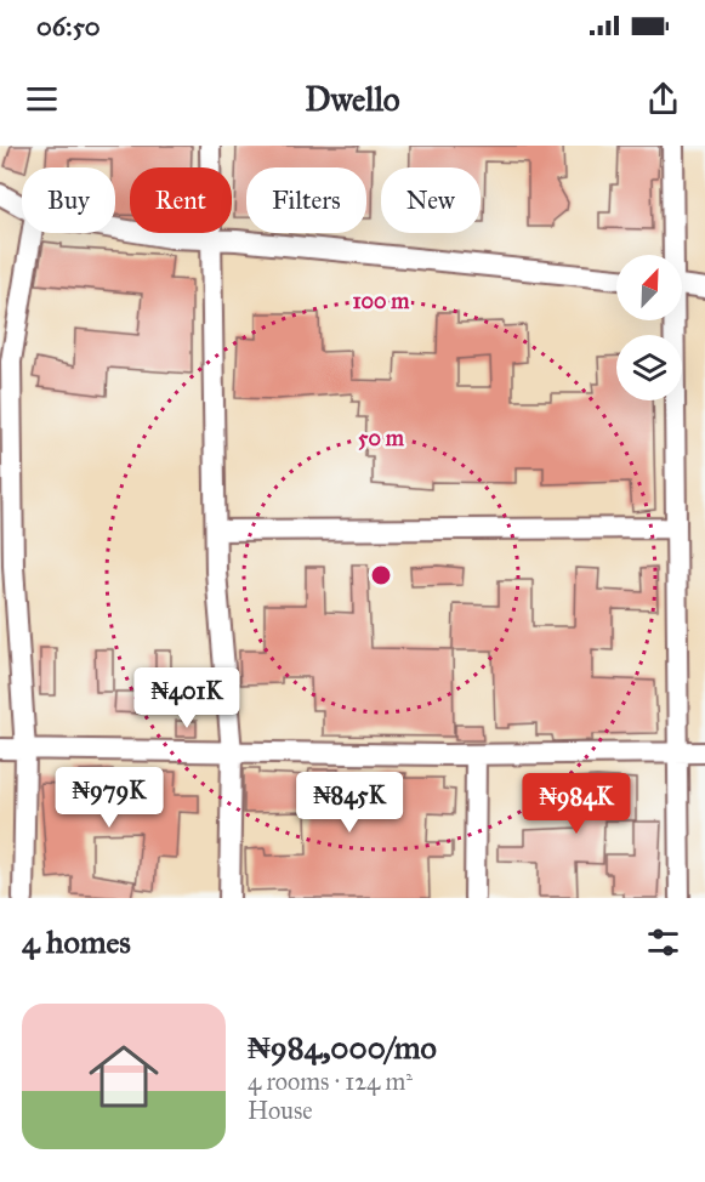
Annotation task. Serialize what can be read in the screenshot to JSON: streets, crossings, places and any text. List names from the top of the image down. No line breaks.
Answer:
{"north":"top right","page":{"status":"06:50","header":"Dwello","chip":["Buy","Rent","Filters","New"],"price":["₦401K","₦979K","₦845K","₦984K"],"heading":"4 homes","list":[{"name":"₦984,000/mo","note":"4 rooms · 124 m² · House"}]},"rings":["100 m","50 m"]}
